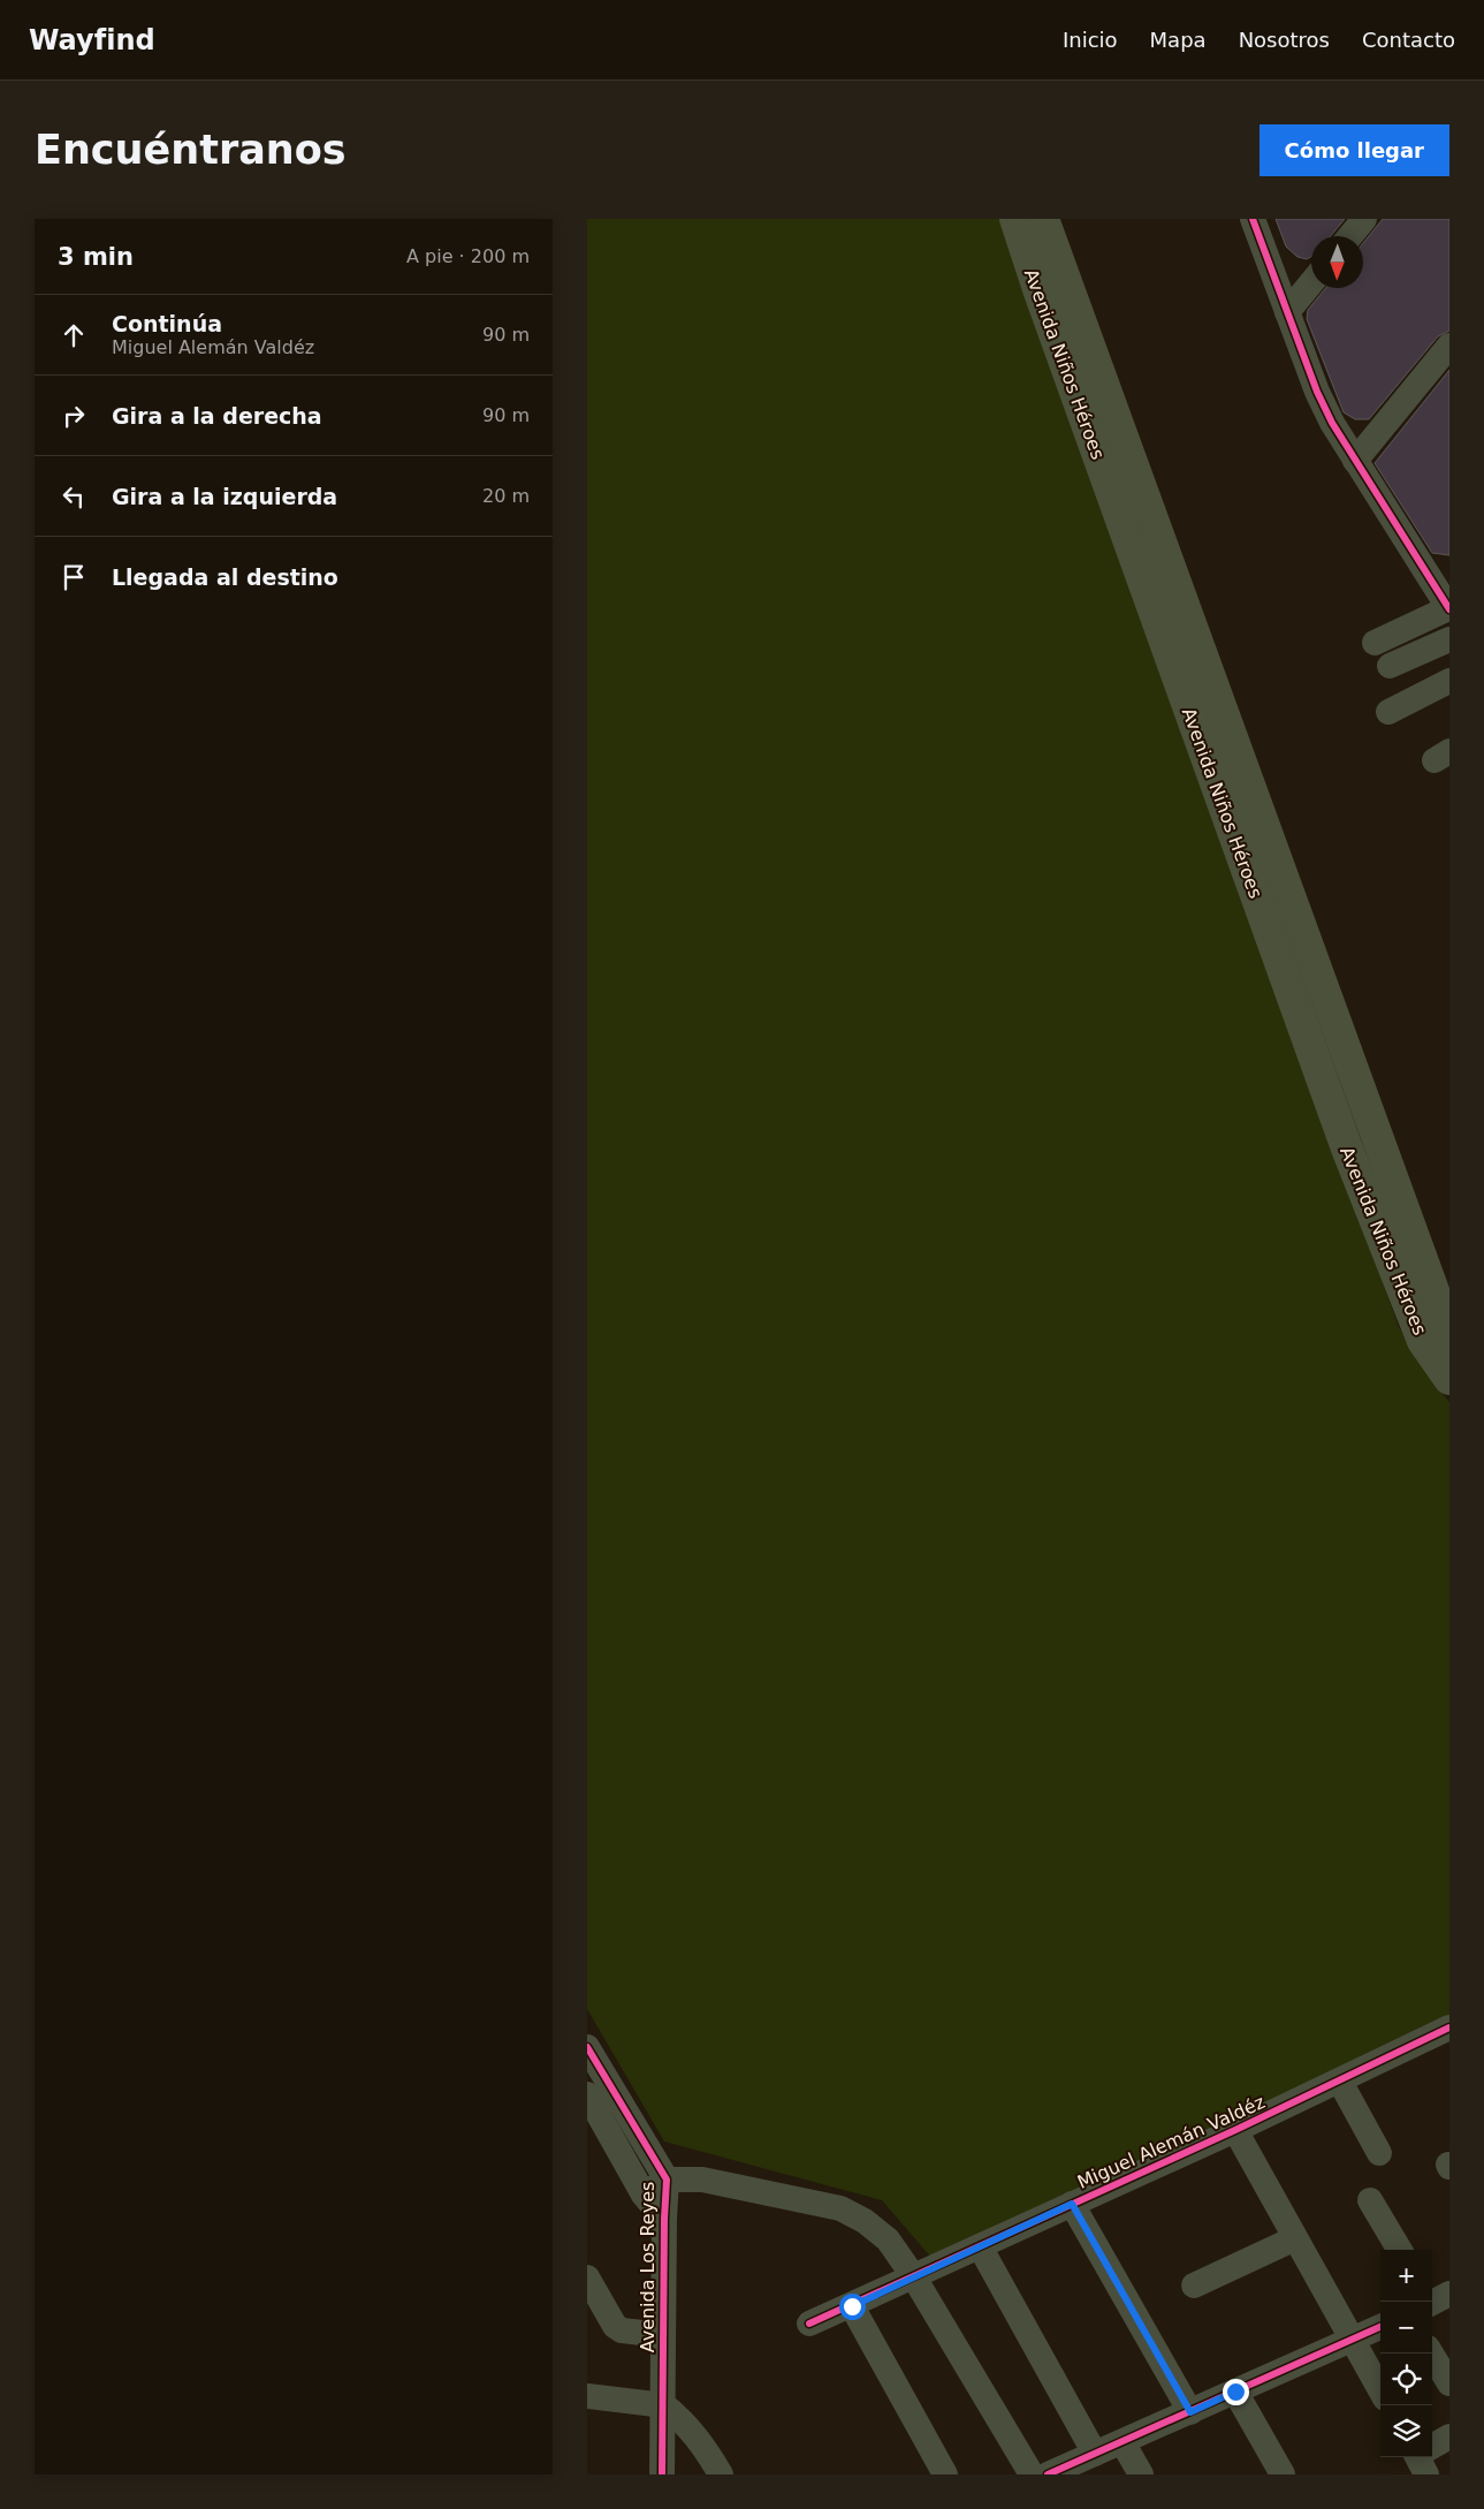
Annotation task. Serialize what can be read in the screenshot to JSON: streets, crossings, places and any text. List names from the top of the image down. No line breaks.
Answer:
{"streets":{"main road":["Avenida Niños Héroes"],"street":["Miguel Alemán Valdéz","Avenida Los Reyes"]},"crossings":[["Miguel Alemán Valdéz","Avenida Los Reyes"]],"north":"bottom","page":{"header":"Wayfind","nav":["Inicio","Mapa","Nosotros","Contacto"],"buttons":"Cómo llegar","title":"Encuéntranos","heading":["3 min","A pie · 200 m"],"list":[["Continúa","Miguel Alemán Valdéz","90 m"],["Gira a la derecha","90 m"],["Gira a la izquierda","20 m"],"Llegada al destino"],"map_buttons":["+","−"]}}
